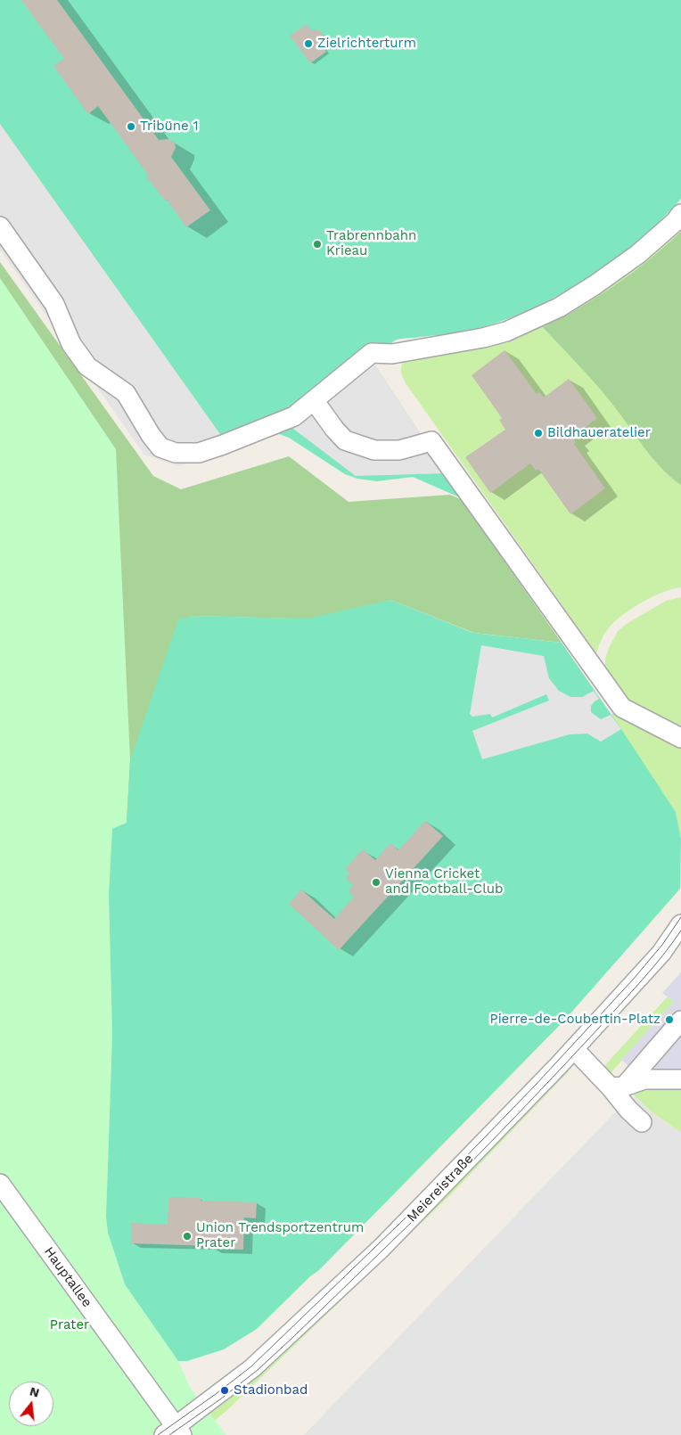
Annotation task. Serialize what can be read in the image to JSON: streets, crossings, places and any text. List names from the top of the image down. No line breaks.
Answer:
{"streets":{"street":["Meiereistraße","Hauptallee"]},"crossings":[["Meiereistraße","Hauptallee"]],"parks":["Prater"],"places":["Zielrichterturm","Tribüne 1","Trabrennbahn Krieau","Bildhaueratelier","Vienna Cricket and Football-Club","Pierre-de-Coubertin-Platz","Union Trendsportzentrum Prater","Stadionbad"],"north":"top"}
